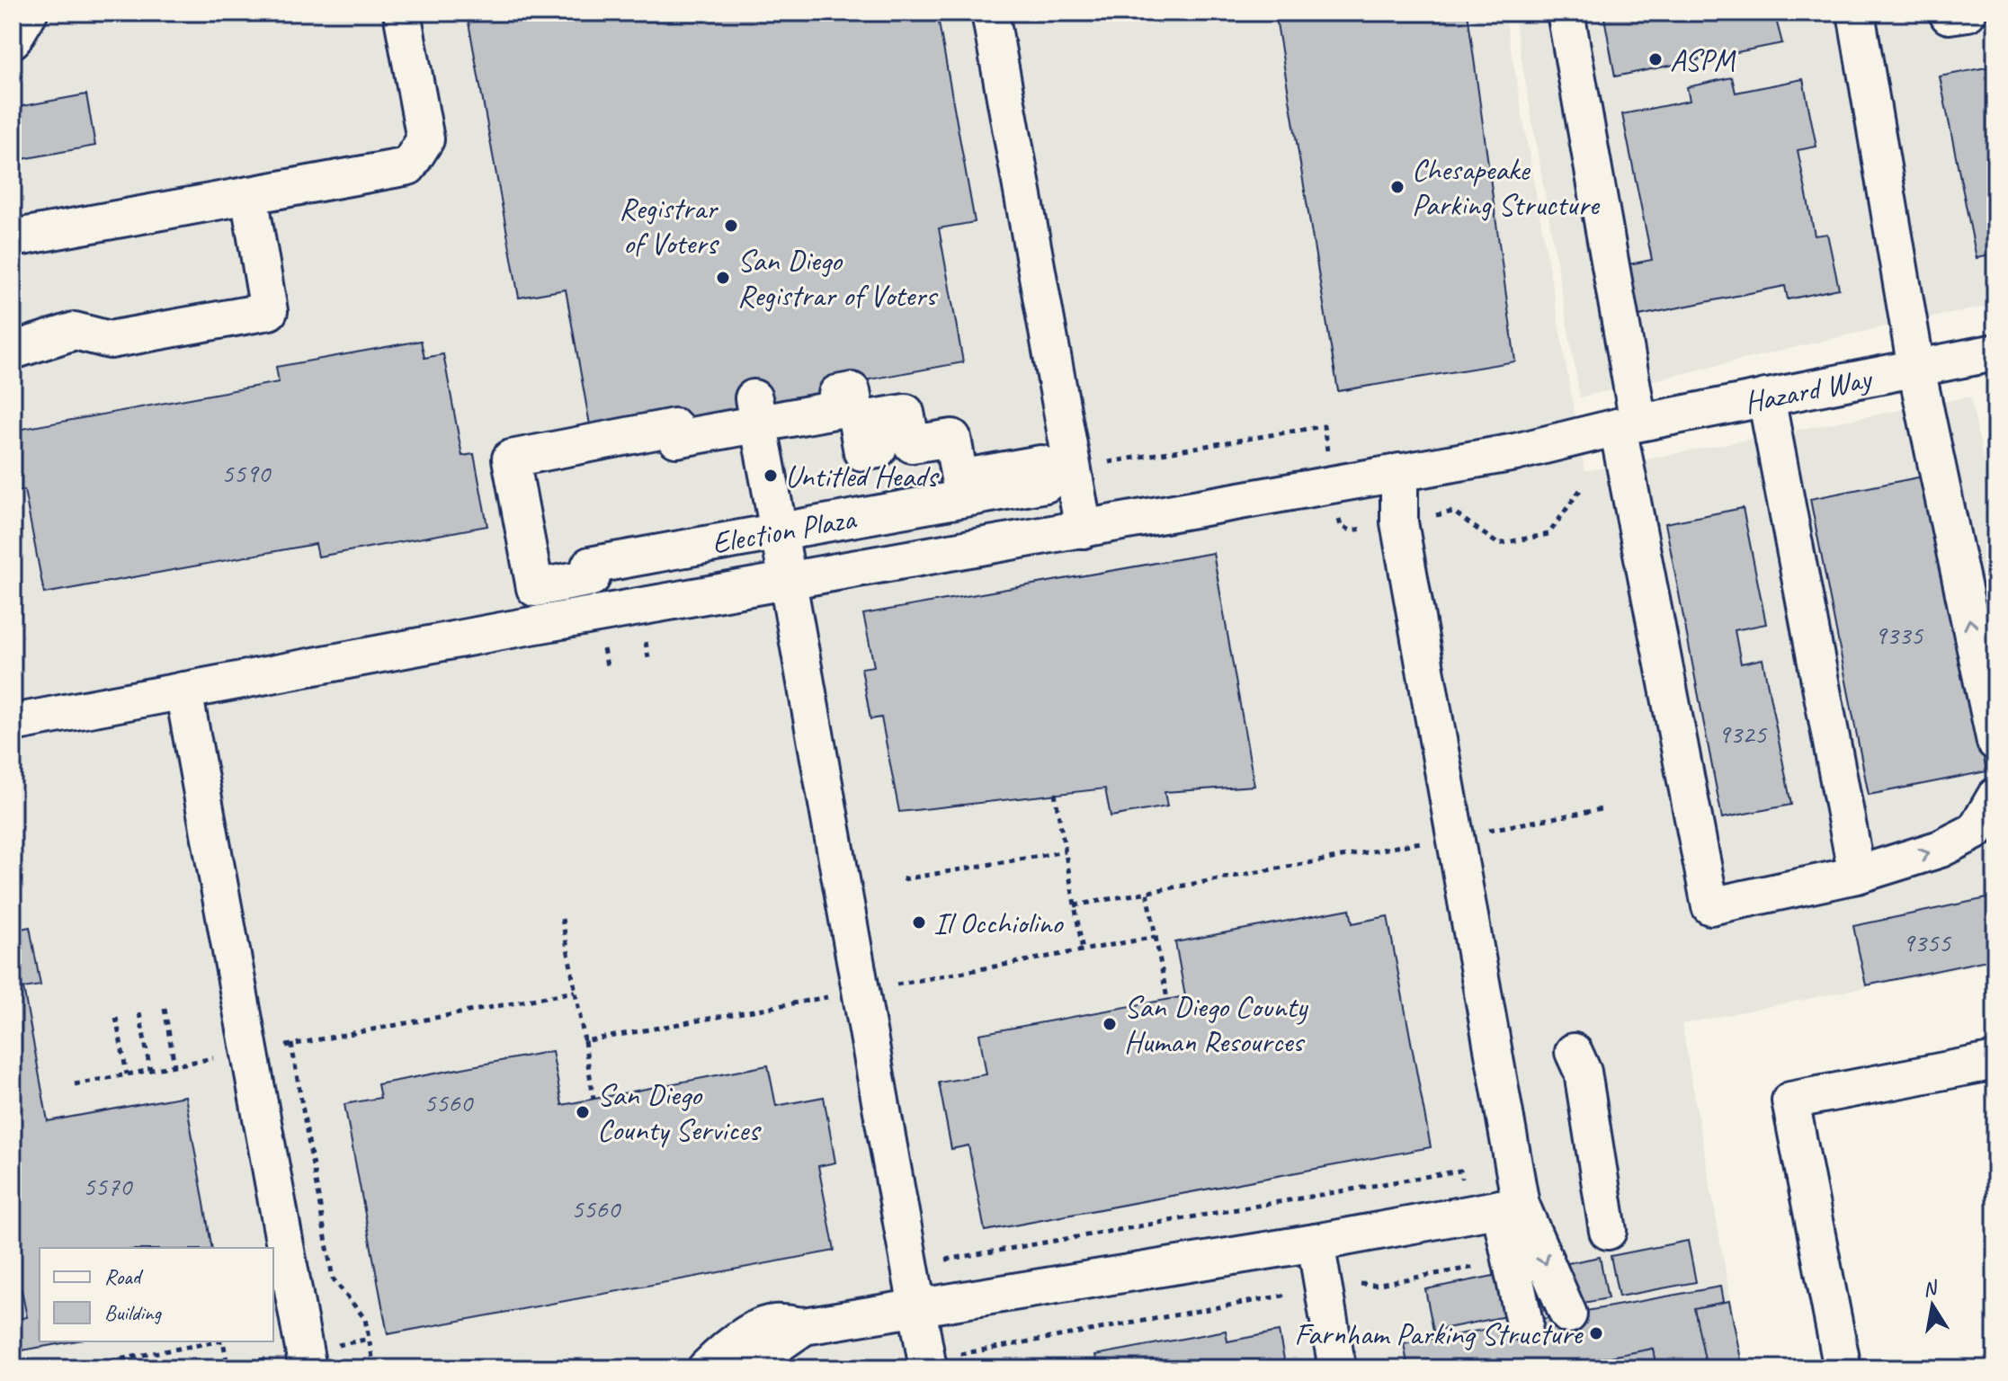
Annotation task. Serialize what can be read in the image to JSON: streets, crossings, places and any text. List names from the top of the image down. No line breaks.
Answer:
{"streets":{"street":["Hazard Way","Election Plaza"]},"places":["ASPM","Chesapeake Parking Structure","Registrar of Voters","San Diego Registrar of Voters","Untitled Heads","Il Occhiolino","San Diego County Human Resources","San Diego County Services","Farnham Parking Structure"],"house_numbers":["5590","9335","9325","9355","5560","5570","5560"],"legend":["Road","Building"],"north":"top"}
